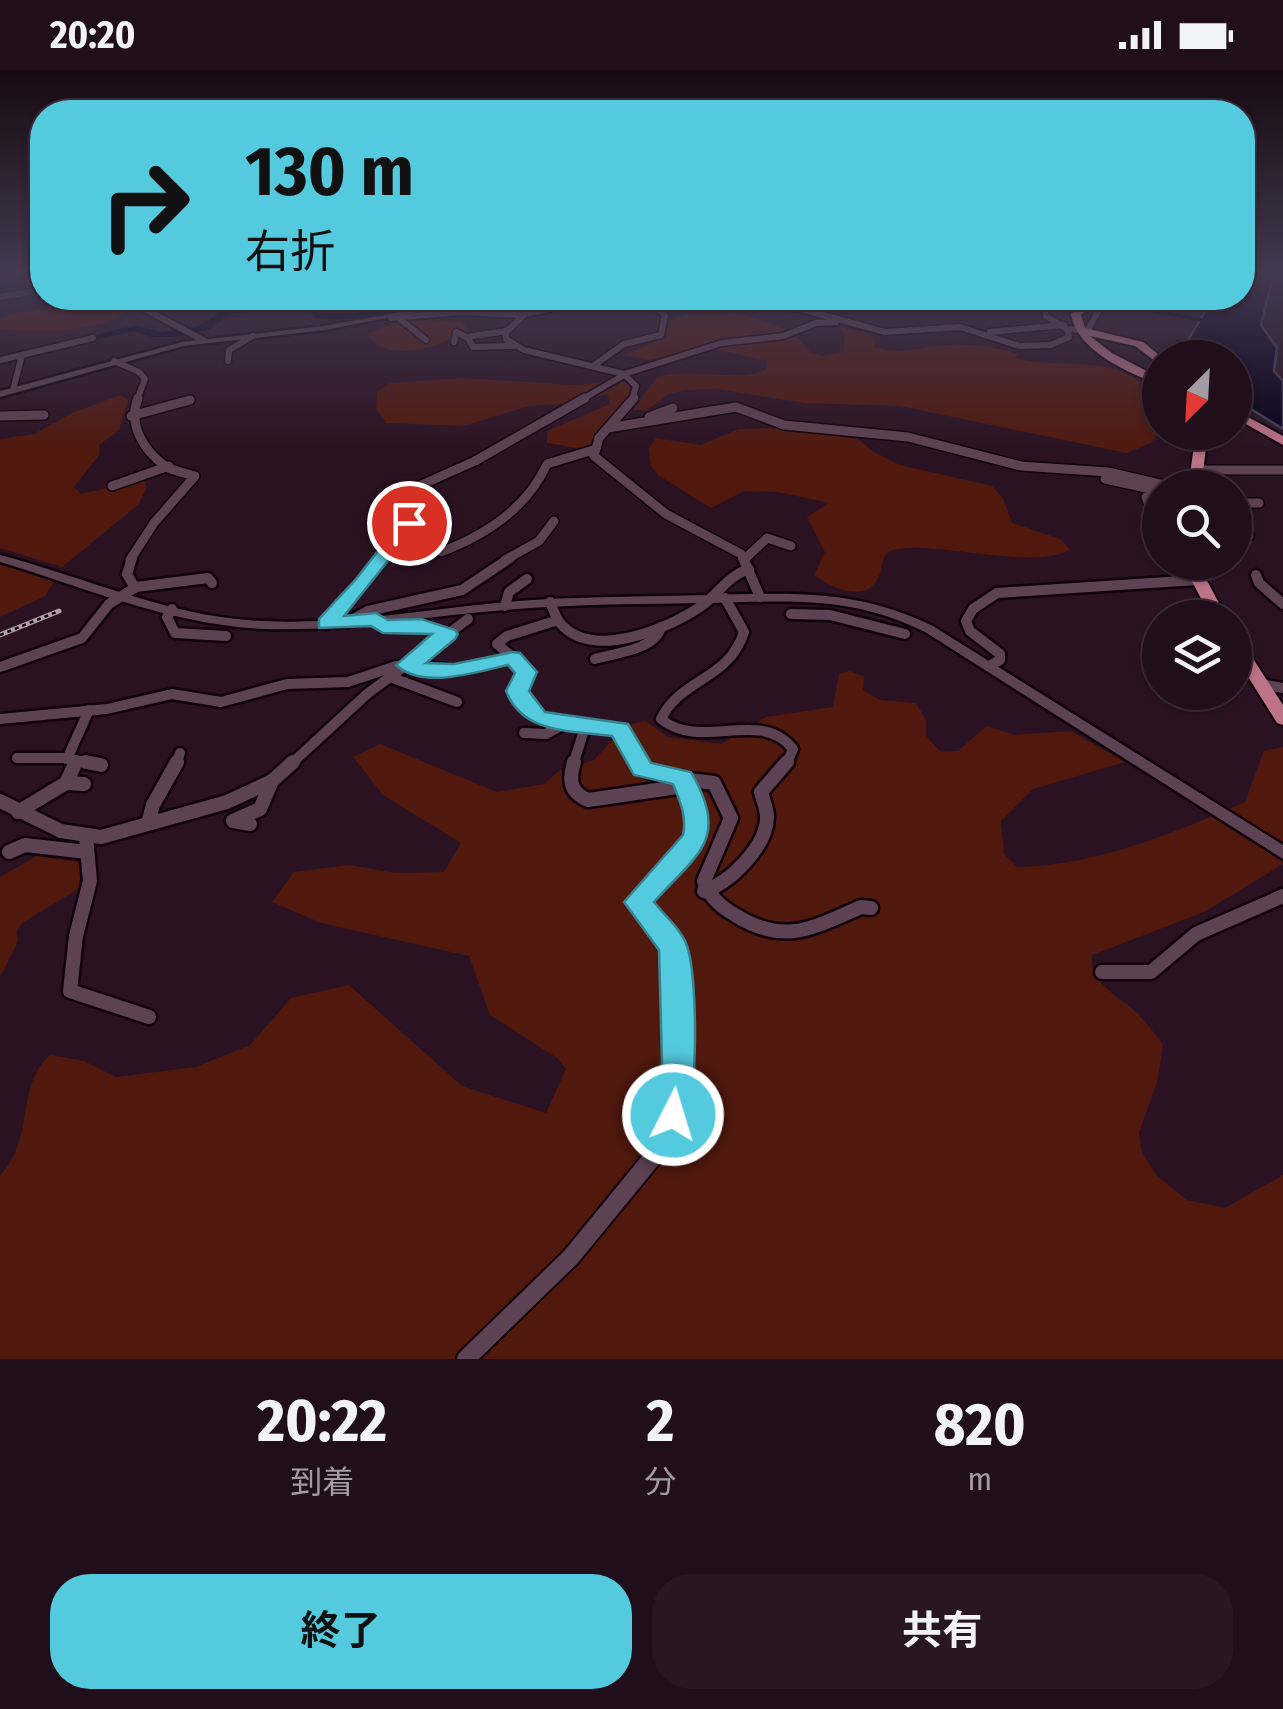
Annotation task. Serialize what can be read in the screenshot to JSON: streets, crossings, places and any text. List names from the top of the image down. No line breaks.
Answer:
{"north":"bottom left","page":{"status":"20:20","turn":["130 m","右折"],"eta":["20:22","到着","2","分","820","m"],"buttons":["終了","共有"]}}
